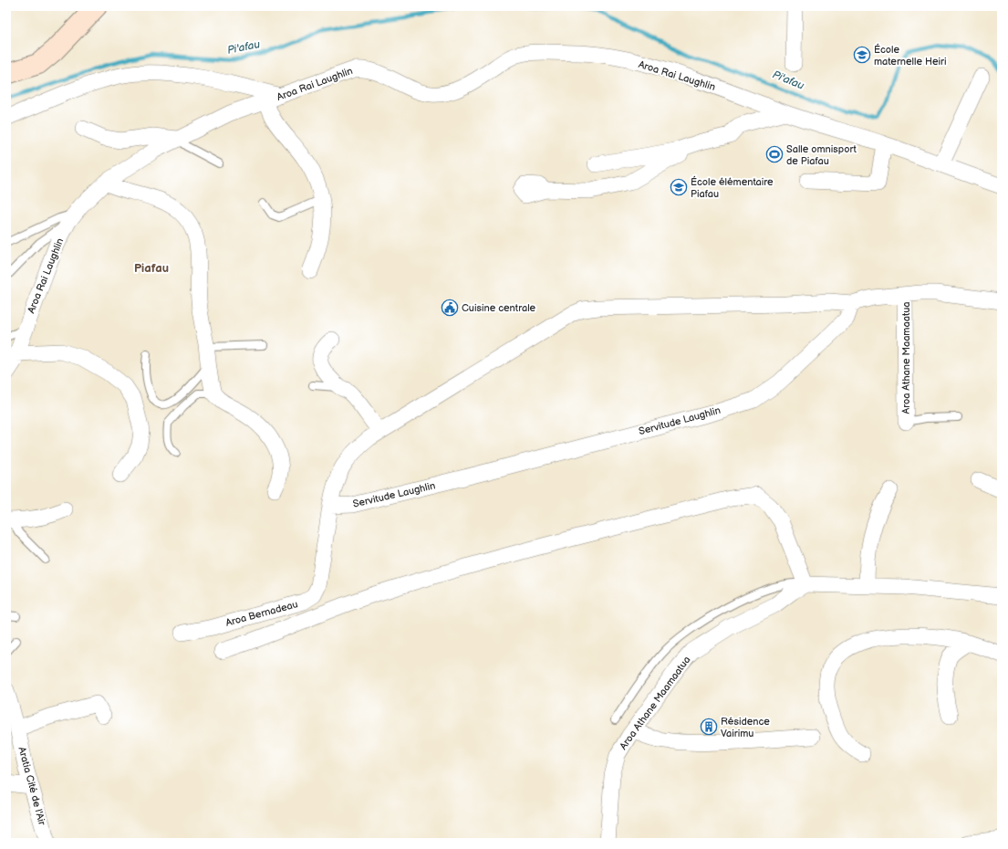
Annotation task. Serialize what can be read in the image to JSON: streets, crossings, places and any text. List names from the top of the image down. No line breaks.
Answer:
{"streets":{"street":["Aroa Rai Laughlin","Aroa Athane Maamaatua","Servitude Laughlin","Aroa Bernadeau","Aratia Cité de l'Air"]},"crossings":[["Servitude Laughlin","Aroa Bernadeau"]],"districts":["Piafau"],"water":["Pi'afau"],"places":{"school or university":["École maternelle Heiri","École élémentaire Piafau"],"sports":["Salle omnisport de Piafau"],"public building":["Cuisine centrale"],"building":["Résidence Vairimu"]}}
